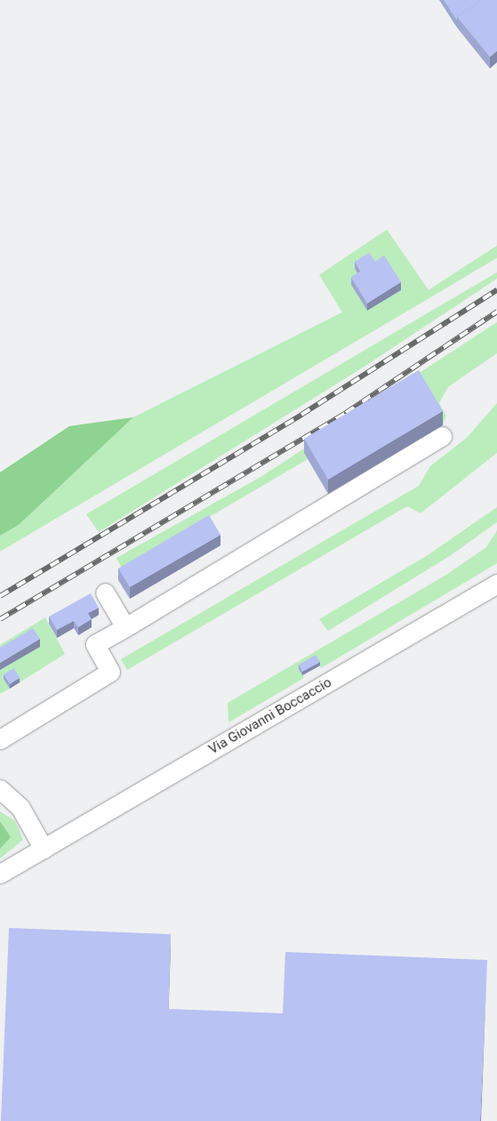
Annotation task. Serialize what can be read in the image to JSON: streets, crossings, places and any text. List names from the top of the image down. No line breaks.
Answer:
{"streets":{"street":["Via Giovanni Boccaccio"]}}
